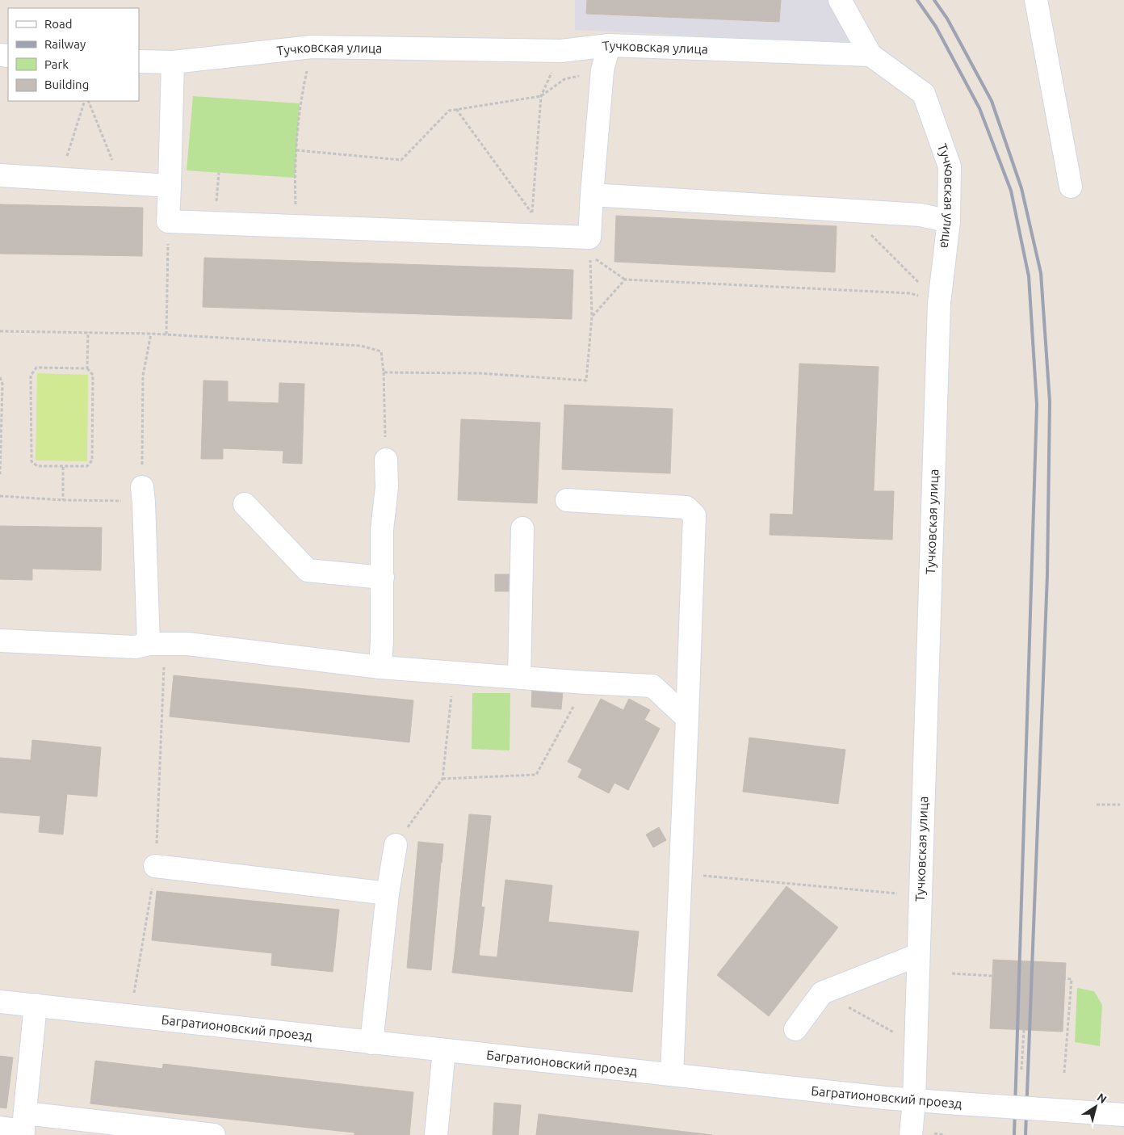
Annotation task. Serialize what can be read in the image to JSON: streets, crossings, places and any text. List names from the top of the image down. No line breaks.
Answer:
{"streets":{"street":["Тучковская улица","Багратионовский проезд"]},"crossings":[["Тучковская улица","Багратионовский проезд"]],"legend":["Road","Railway","Park","Building"],"north":"top right"}
